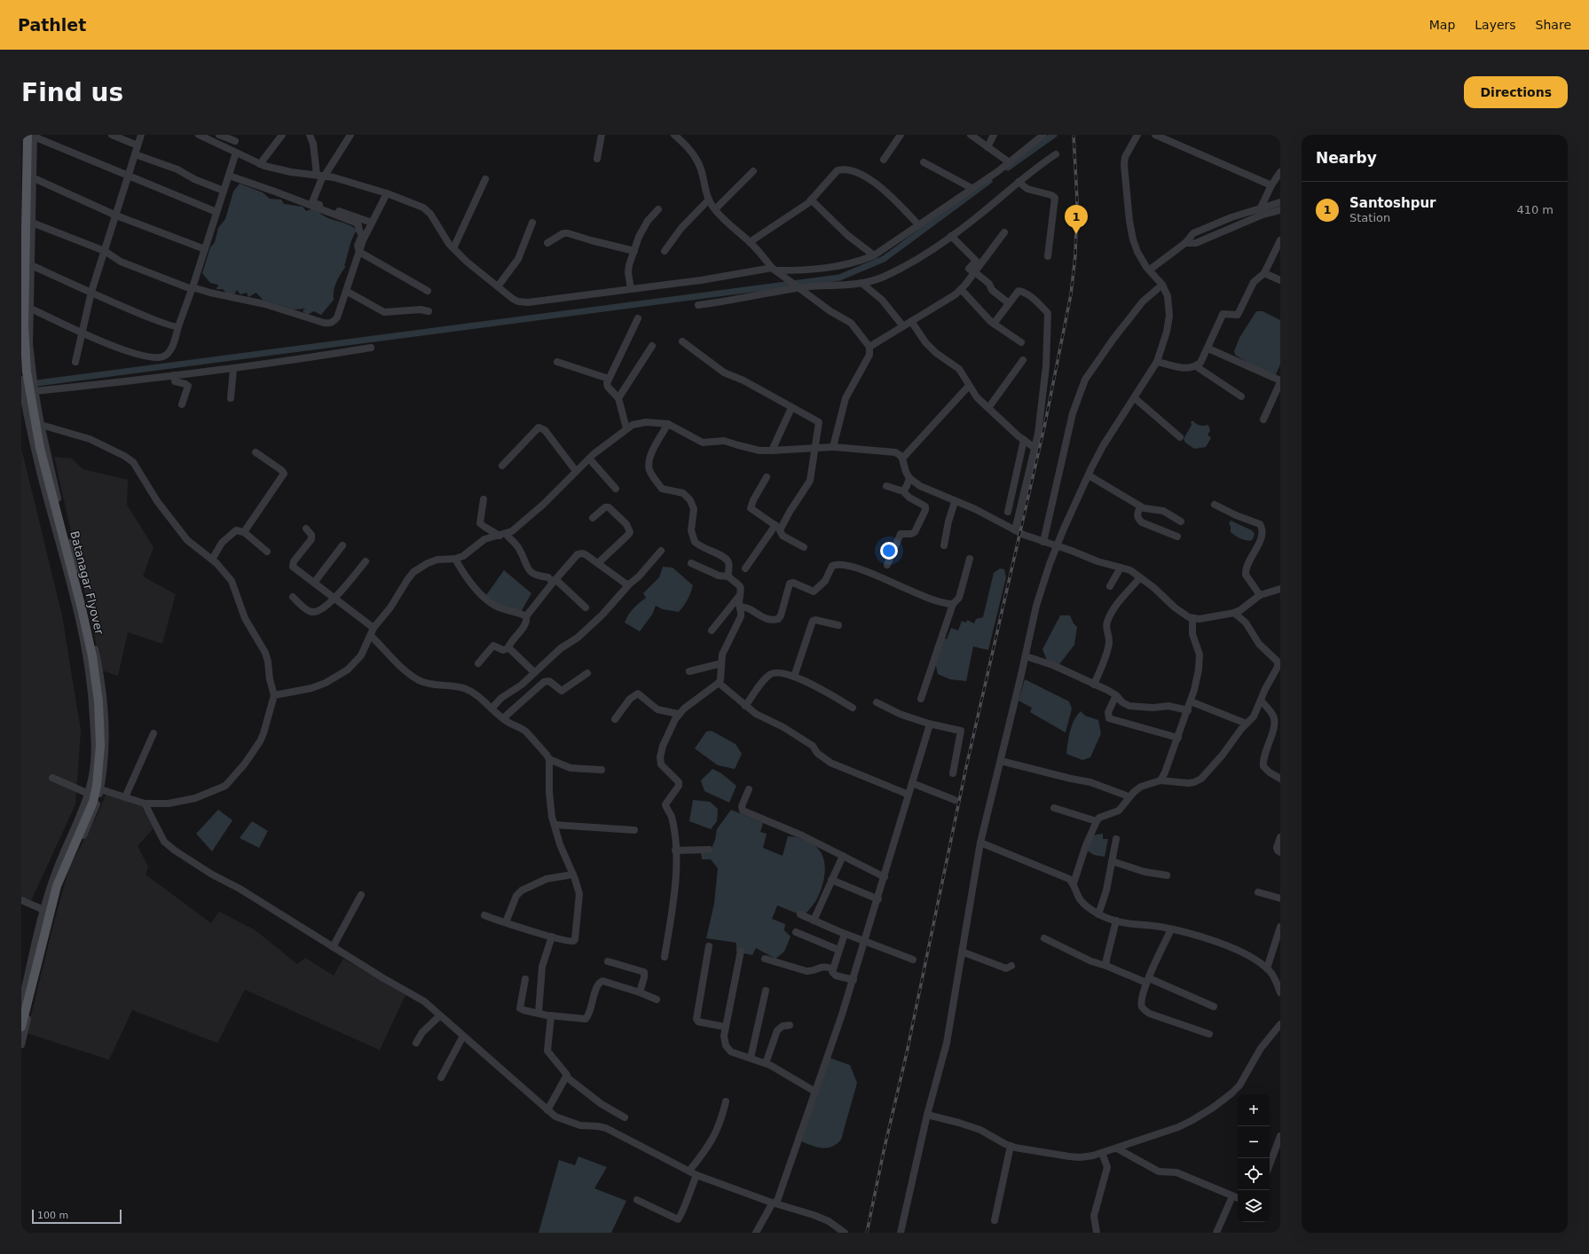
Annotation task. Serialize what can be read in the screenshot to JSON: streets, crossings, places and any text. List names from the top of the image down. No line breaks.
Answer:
{"streets":{"main road":["Batanagar Flyover"]},"scale_bar":"100 m","page":{"header":"Pathlet","nav":["Map","Layers","Share"],"buttons":"Directions","title":"Find us","heading":"Nearby","list":[{"mark":"1","name":"Santoshpur","note":"Station","value":"410 m"}],"pins":"1","map_buttons":["+","−"],"scale":"100 m"}}
